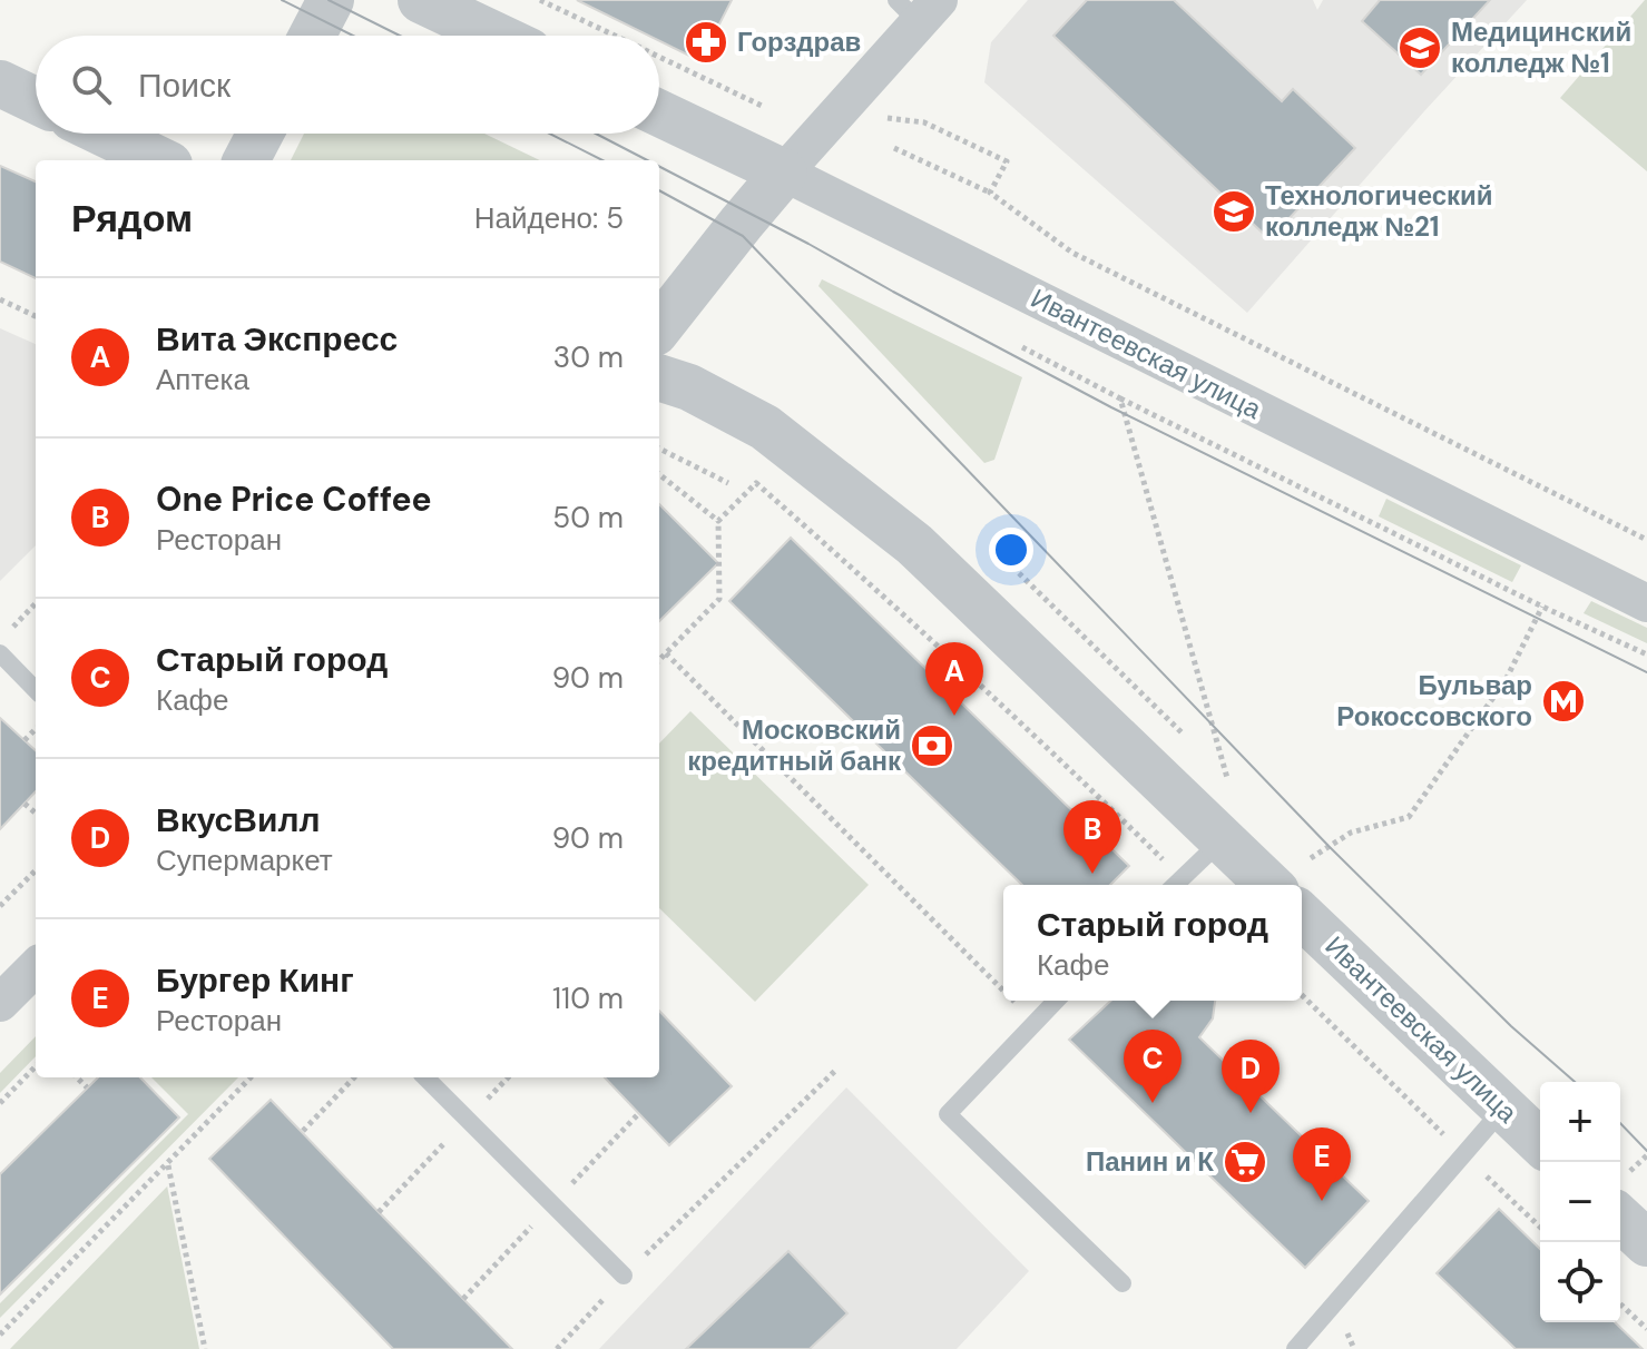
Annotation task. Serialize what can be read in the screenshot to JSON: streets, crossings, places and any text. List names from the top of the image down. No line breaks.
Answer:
{"streets":{"street":["Ивантеевская улица"]},"places":{"pharmacy":["Горздрав"],"school or university":["Медицинский колледж №1","Технологический колледж №21"],"metro station":["Бульвар Рокоссовского"],"bank":["Московский кредитный банк"],"supermarket":["Панин и К"]},"page":{"search":"Поиск","heading":["Рядом","Найдено: 5"],"list":[{"mark":"A","name":"Вита Экспресс","note":"Аптека","value":"30 m"},{"mark":"B","name":"One Price Coffee","note":"Ресторан","value":"50 m"},{"mark":"C","name":"Старый город","note":"Кафе","value":"90 m"},{"mark":"D","name":"ВкусВилл","note":"Супермаркет","value":"90 m"},{"mark":"E","name":"Бургер Кинг","note":"Ресторан","value":"110 m"}],"pins":["A","B","C","D","E"],"popup":["Старый город","Кафе"],"map_buttons":["+","−"]}}
